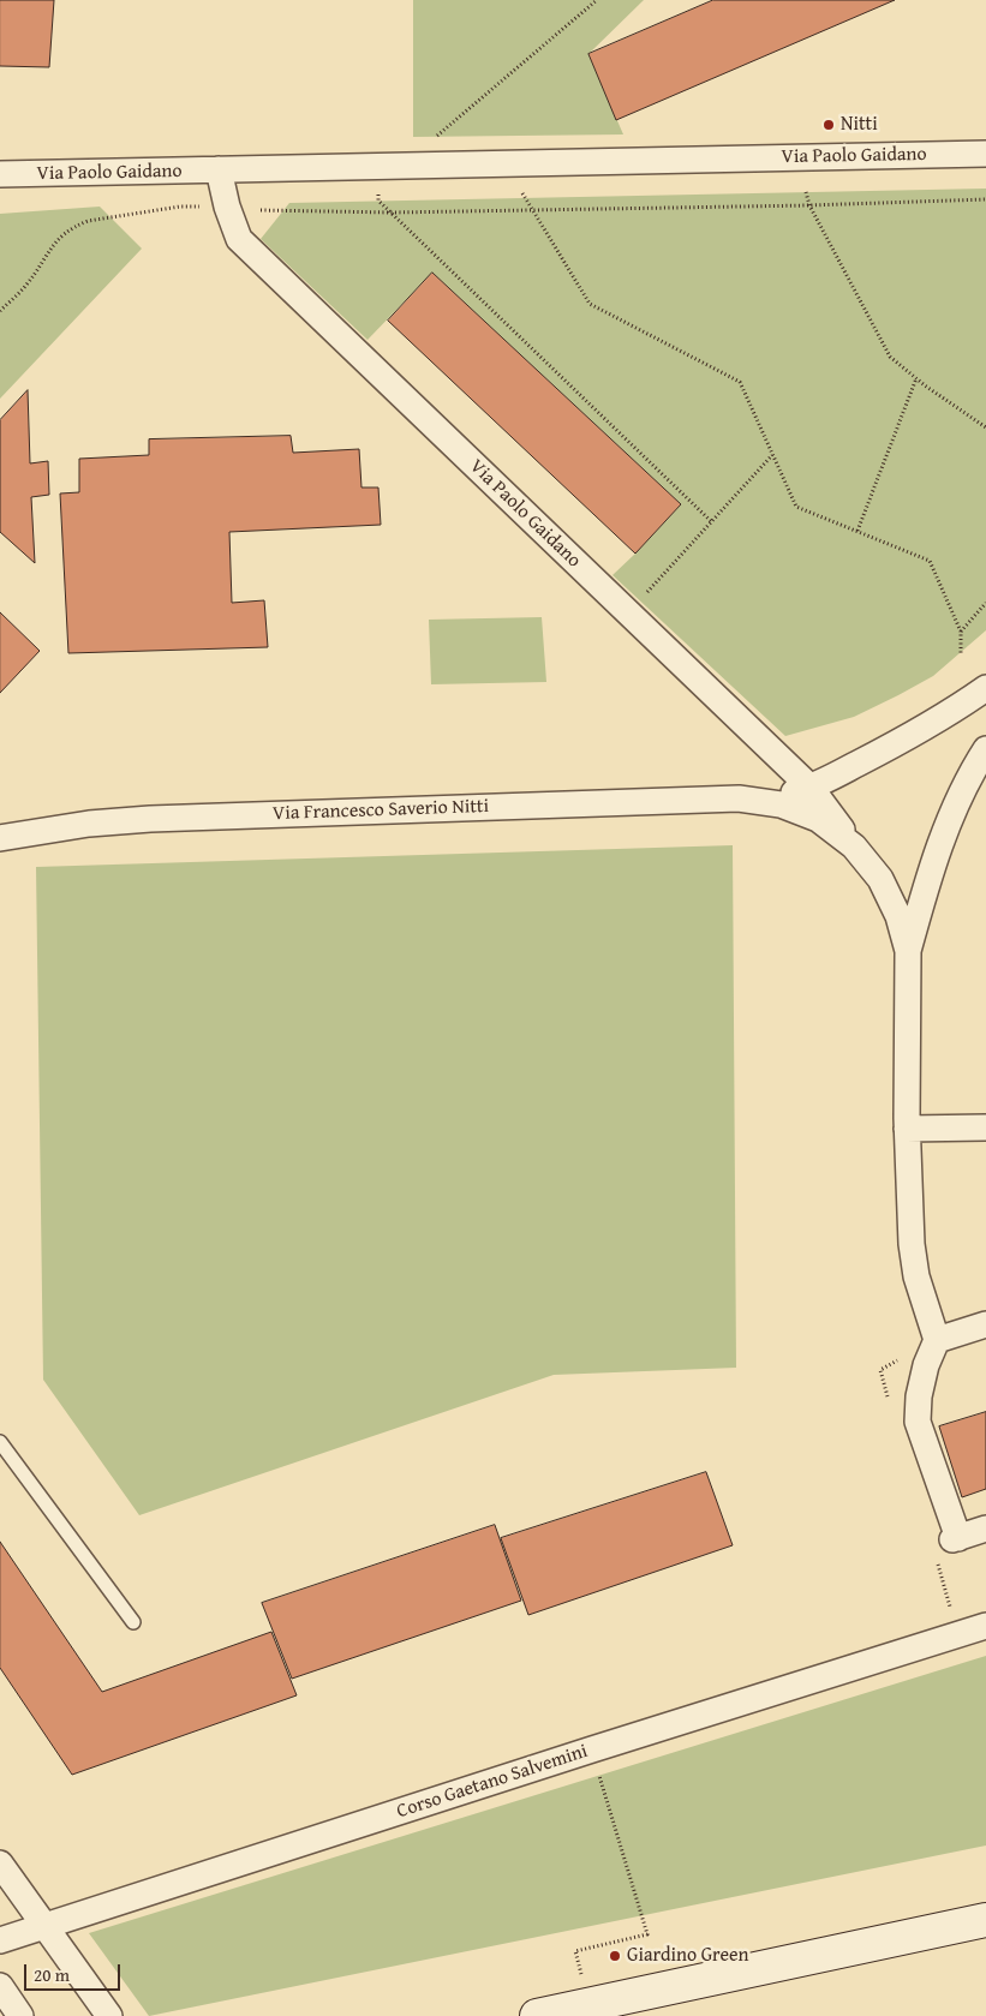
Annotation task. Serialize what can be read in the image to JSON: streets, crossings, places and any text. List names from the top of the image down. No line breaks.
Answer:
{"streets":{"street":["Via Paolo Gaidano","Via Francesco Saverio Nitti","Corso Gaetano Salvemini"]},"crossings":[["Via Paolo Gaidano","Via Francesco Saverio Nitti"]],"places":["Nitti","Giardino Green"],"scale_bar":"20 m"}
